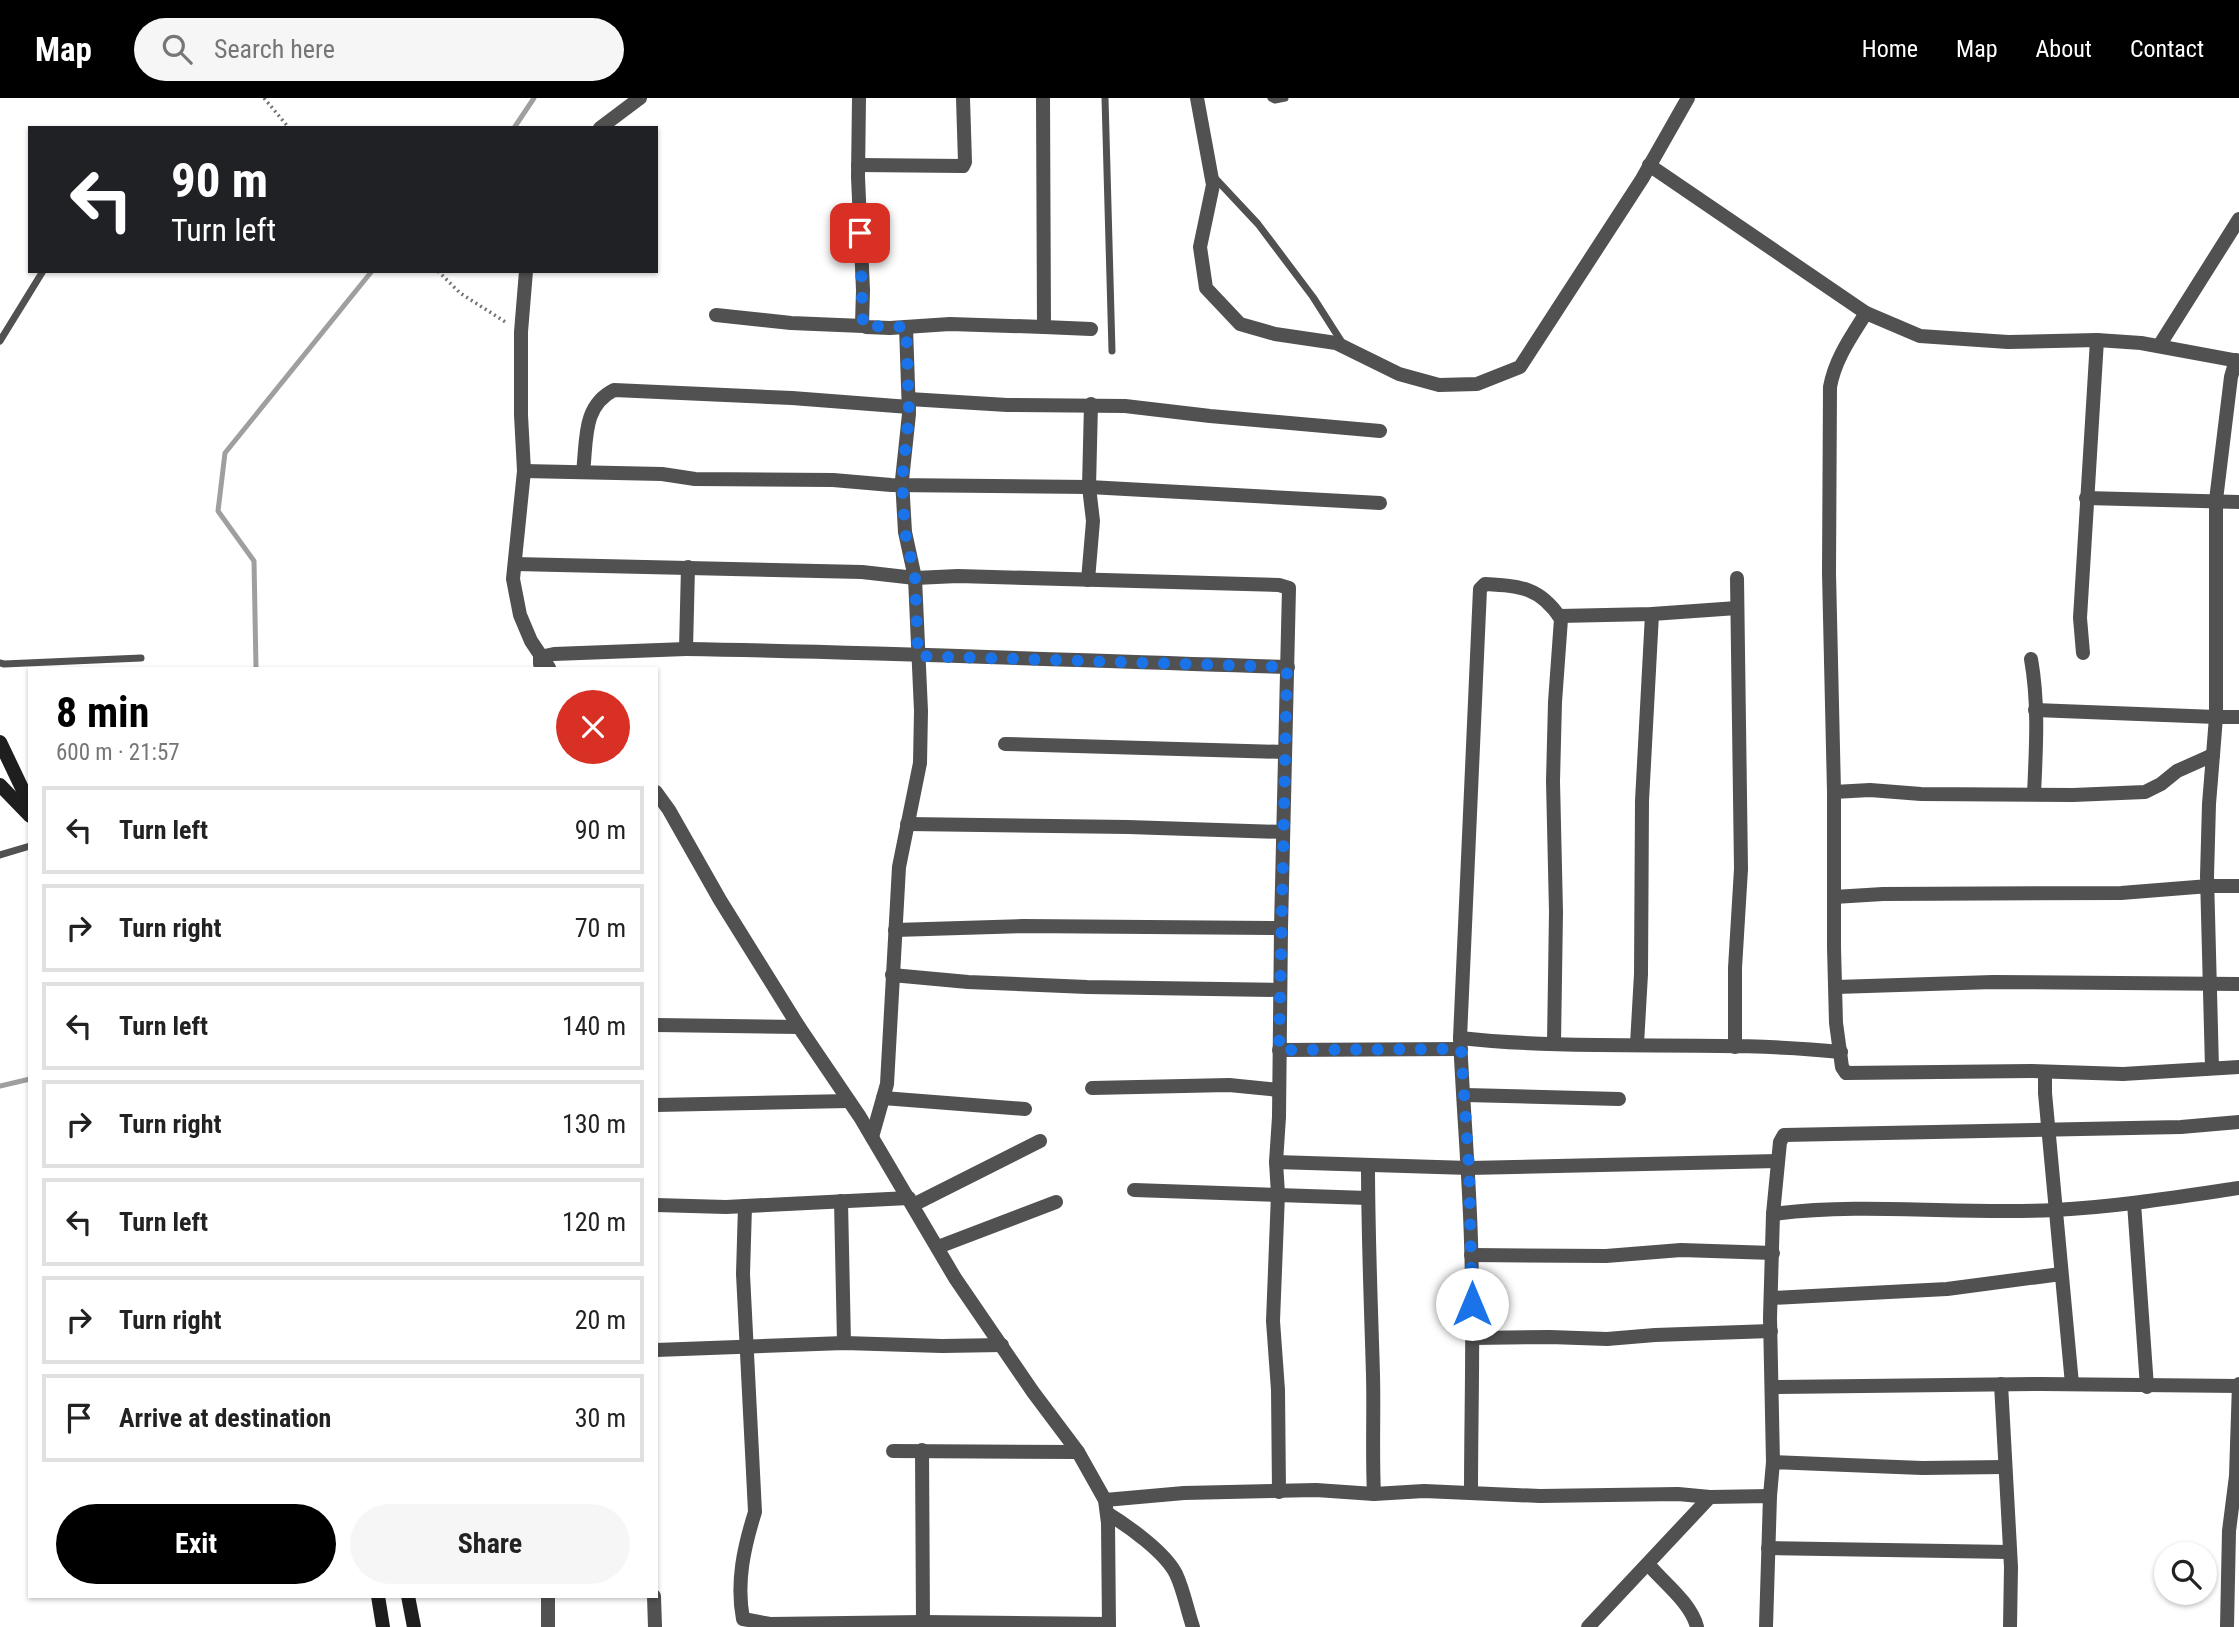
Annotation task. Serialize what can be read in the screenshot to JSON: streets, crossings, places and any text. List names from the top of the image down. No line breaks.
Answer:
{"page":{"header":"Map","search":"Search here","nav":["Home","Map","About","Contact"],"turn":["90 m","Turn left"],"heading":["8 min","600 m · 21:57"],"list":[{"name":"Turn left","value":"90 m"},{"name":"Turn right","value":"70 m"},{"name":"Turn left","value":"140 m"},{"name":"Turn right","value":"130 m"},{"name":"Turn left","value":"120 m"},{"name":"Turn right","value":"20 m"},{"name":"Arrive at destination","value":"30 m"}],"buttons":["Exit","Share"]}}
